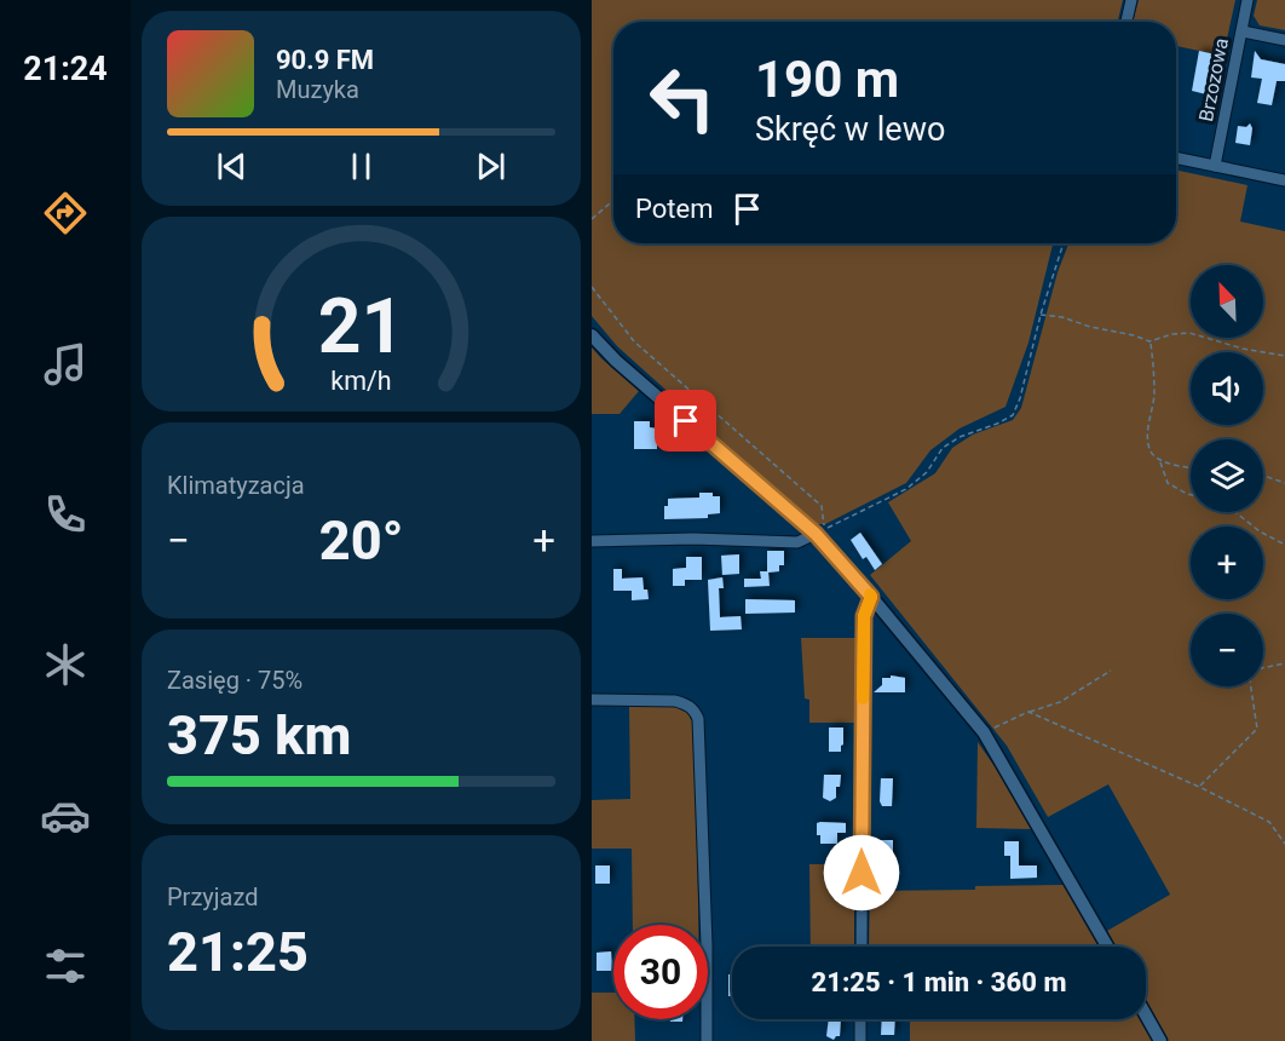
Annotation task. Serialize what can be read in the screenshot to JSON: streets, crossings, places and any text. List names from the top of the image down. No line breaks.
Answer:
{"streets":{"street":["Brzozowa"]},"north":"top left","page":{"tabs":"21:24","turn":["190 m","Skręć w lewo"],"song":["90.9 FM","Muzyka"],"then":"Potem","map_buttons":["+","−"],"tile":["Klimatyzacja",["Zasięg · 75%","375 km"],["Przyjazd","21:25"]],"heat":["−","20°","+"],"limit":"30","trip":"21:25 · 1 min · 360 m","gauge":["21","km/h"]}}
